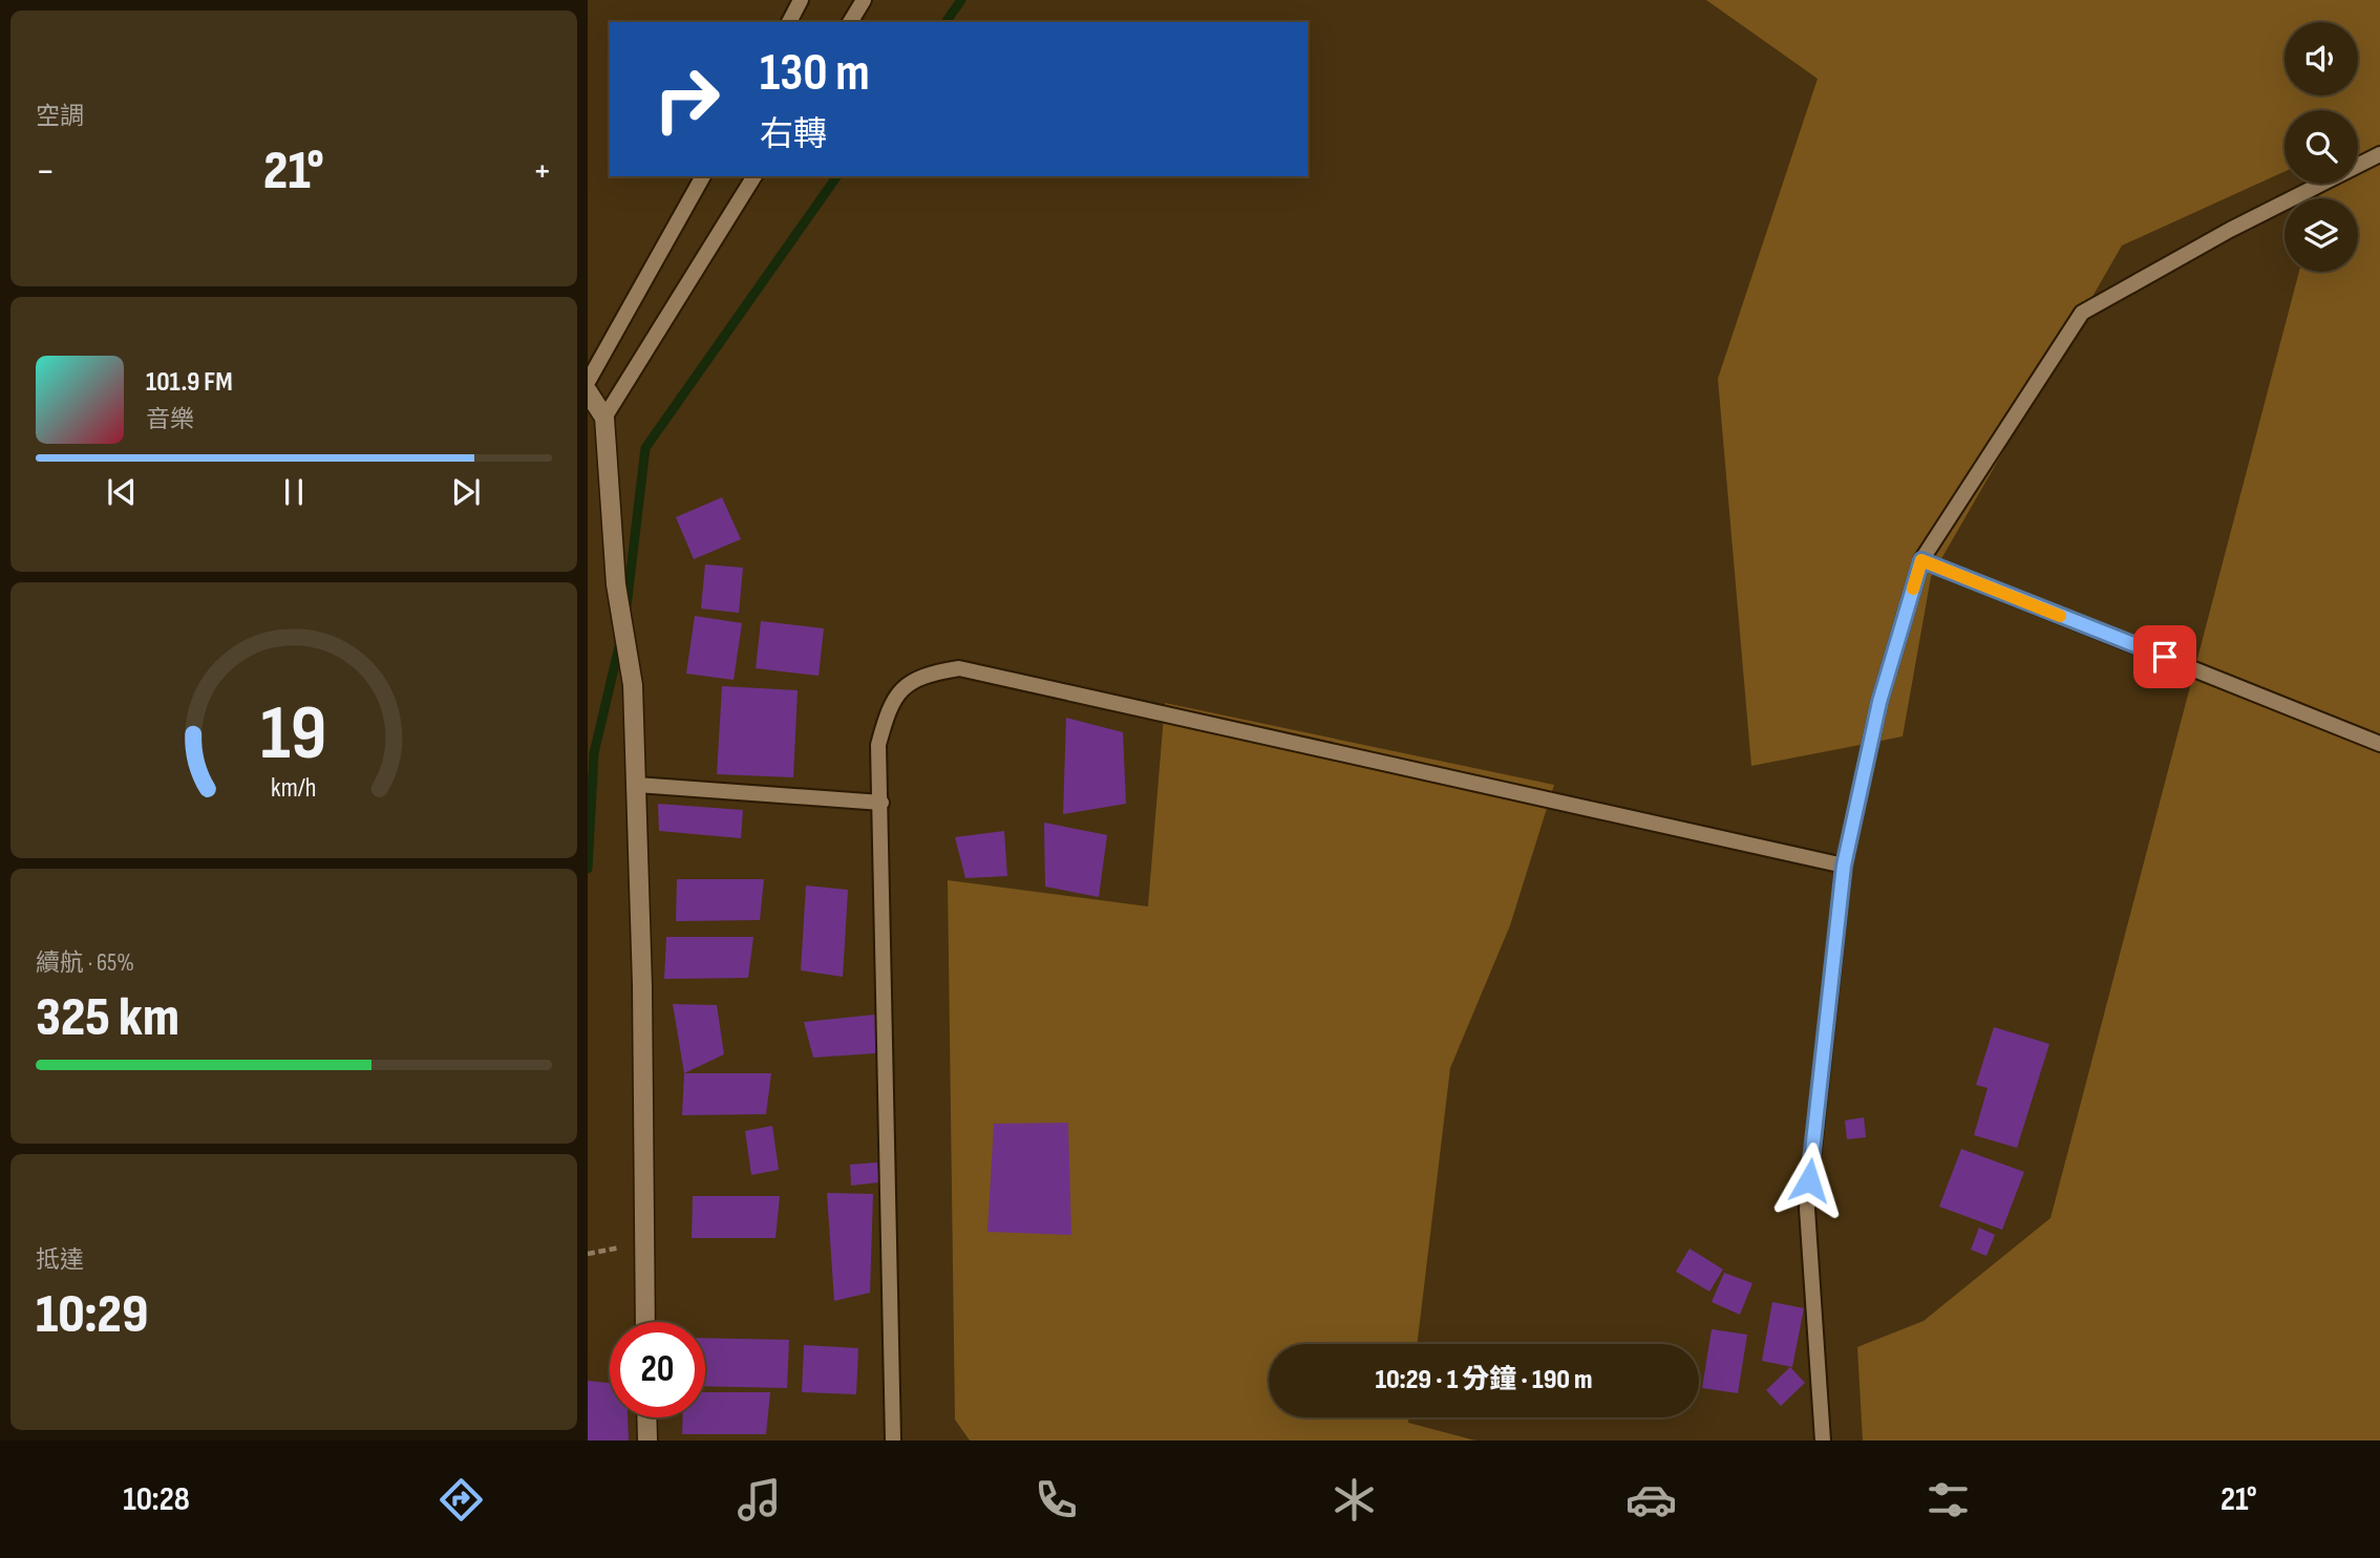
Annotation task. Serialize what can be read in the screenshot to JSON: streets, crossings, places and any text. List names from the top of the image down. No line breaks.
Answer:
{"page":{"tile":["空調",["續航 · 65%","325 km"],["抵達","10:29"]],"turn":["130 m","右轉"],"heat":["−","21°","+"],"song":["101.9 FM","音樂"],"limit":"20","trip":"10:29 · 1 分鐘 · 190 m","tabs":["10:28","21°"],"gauge":["19","km/h"]}}
